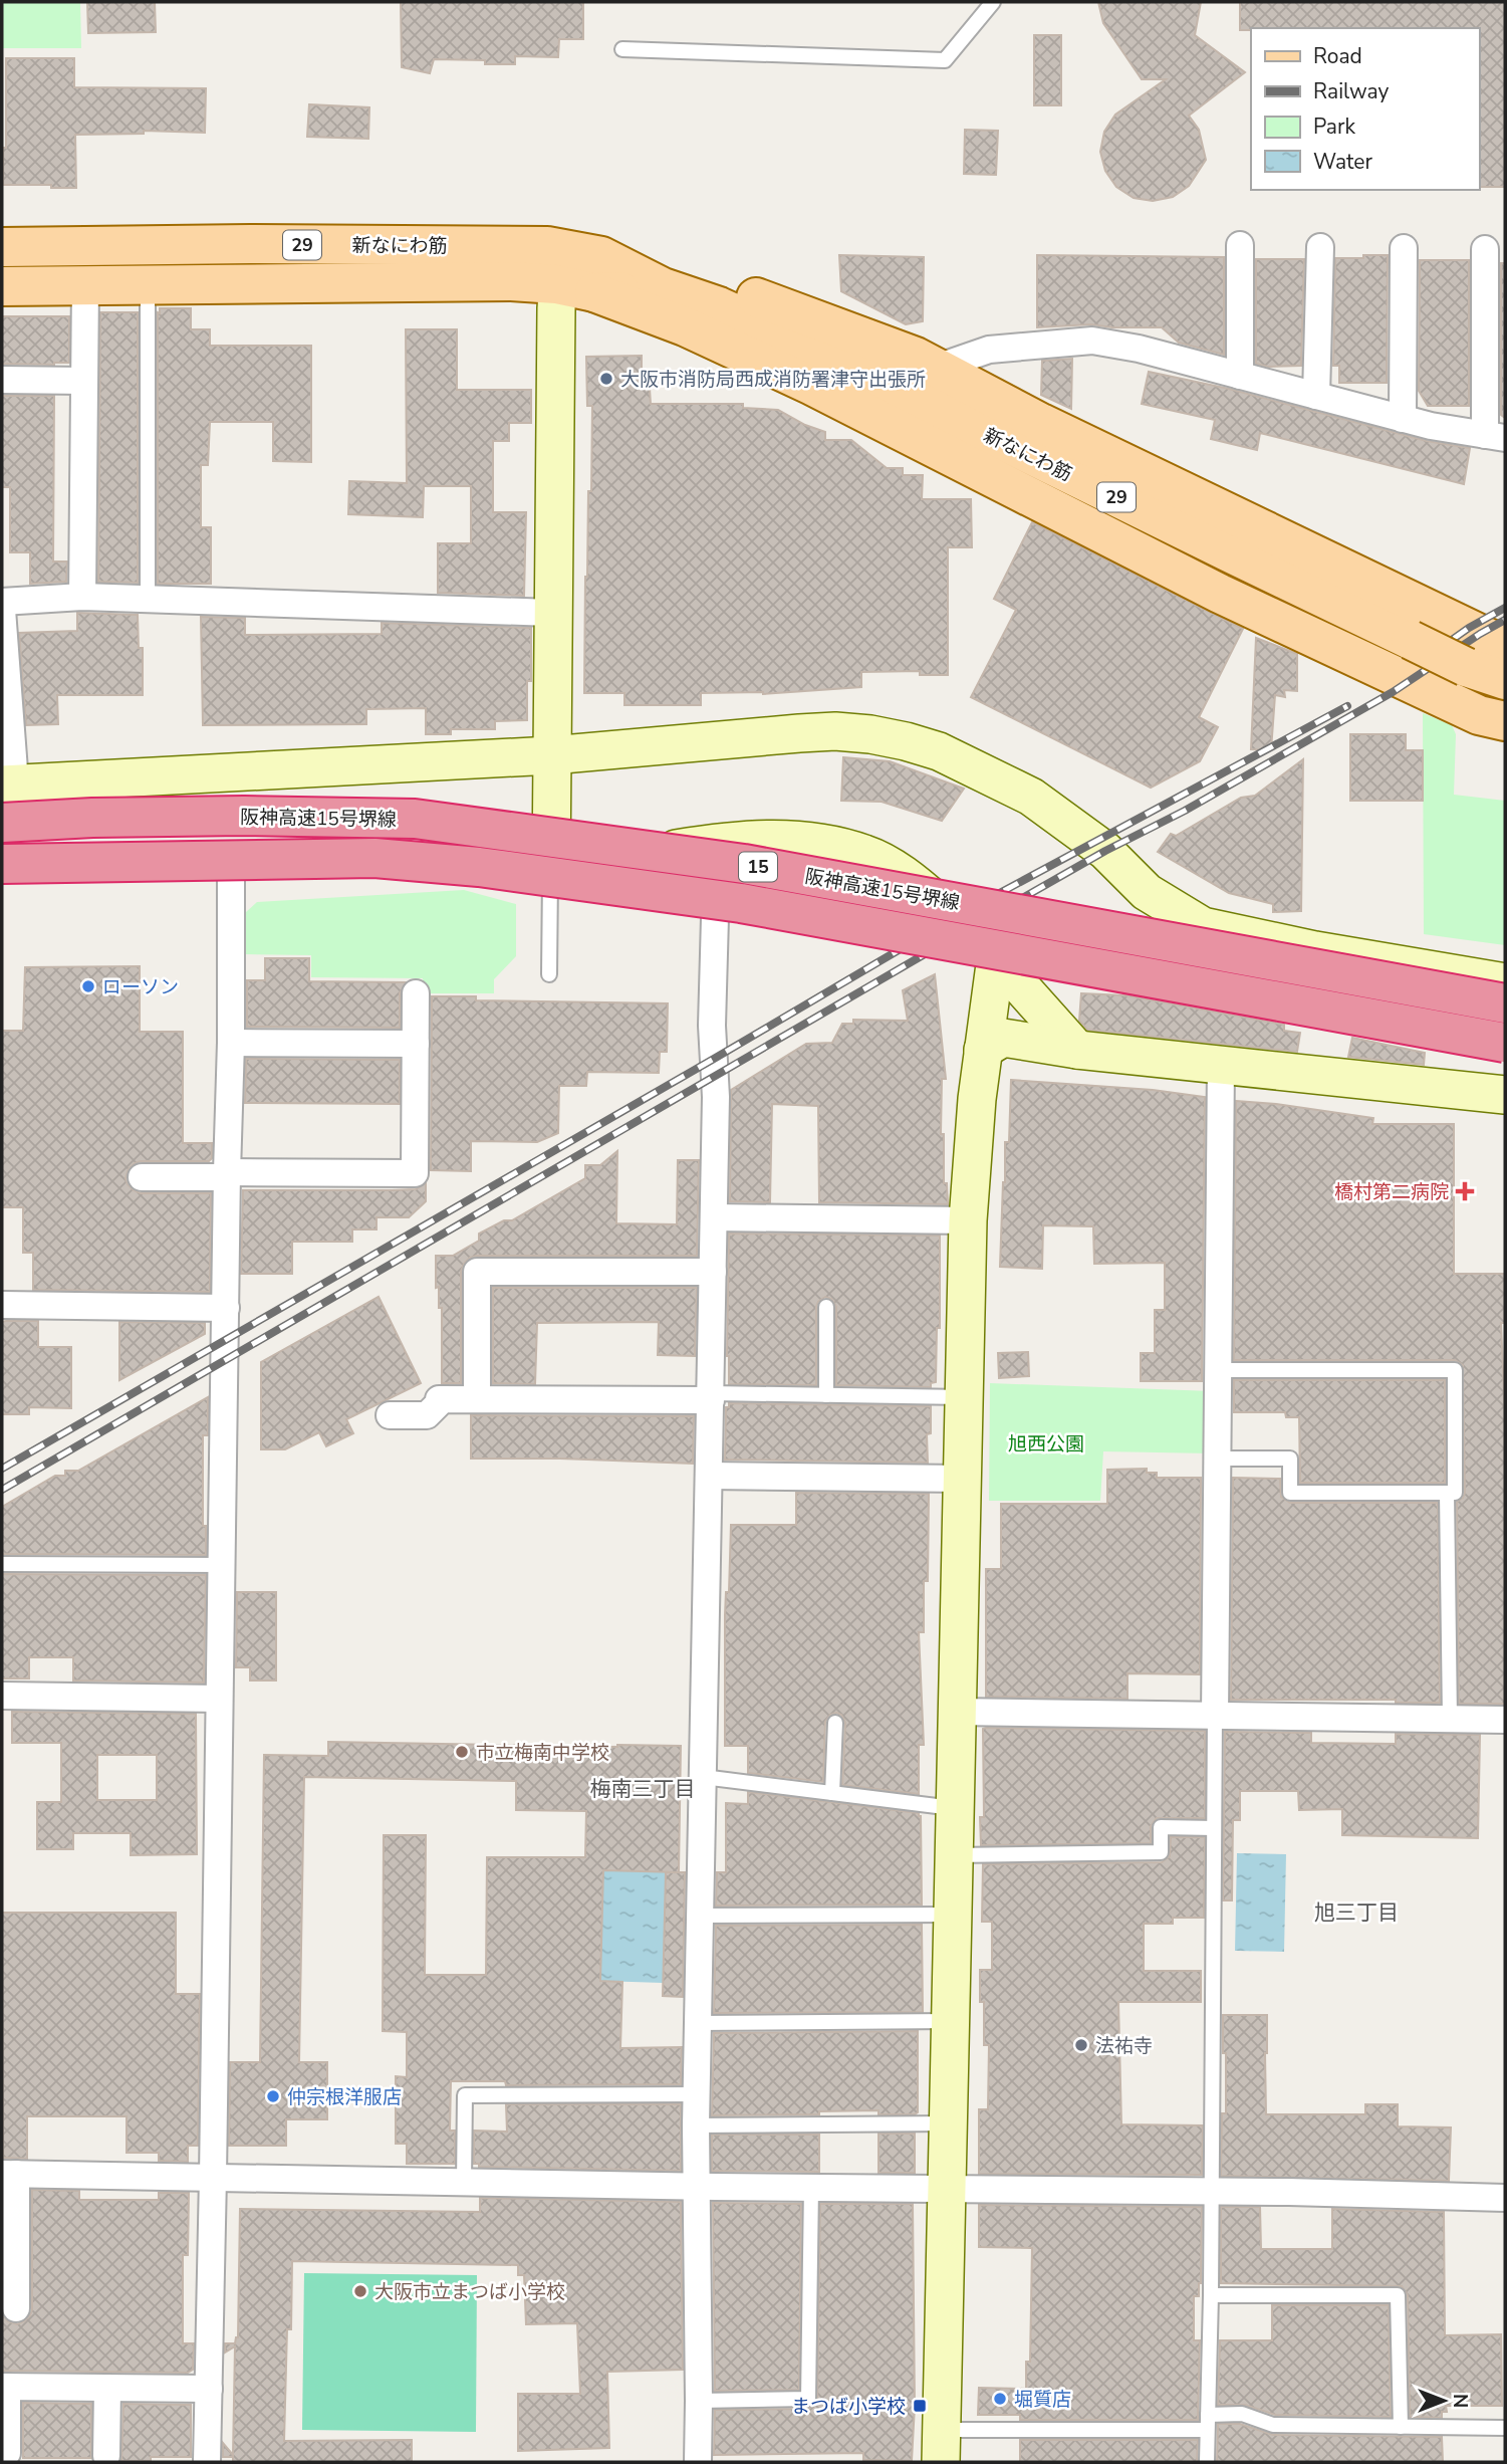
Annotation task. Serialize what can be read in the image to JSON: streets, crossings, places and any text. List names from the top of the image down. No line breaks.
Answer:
{"streets":{"highway":["阪神高速15号堺線","15"],"main road":["29","新なにわ筋"]},"districts":["梅南三丁目","旭三丁目"],"parks":["旭西公園"],"places":{"other":["大阪市消防局西成消防署津守出張所","ローソン","市立梅南中学校","法祐寺","仲宗根洋服店","大阪市立まつば小学校","堀質店"],"health":["橋村第二病院"],"transit":["まつば小学校"]},"legend":["Road","Railway","Park","Water"],"north":"right"}
